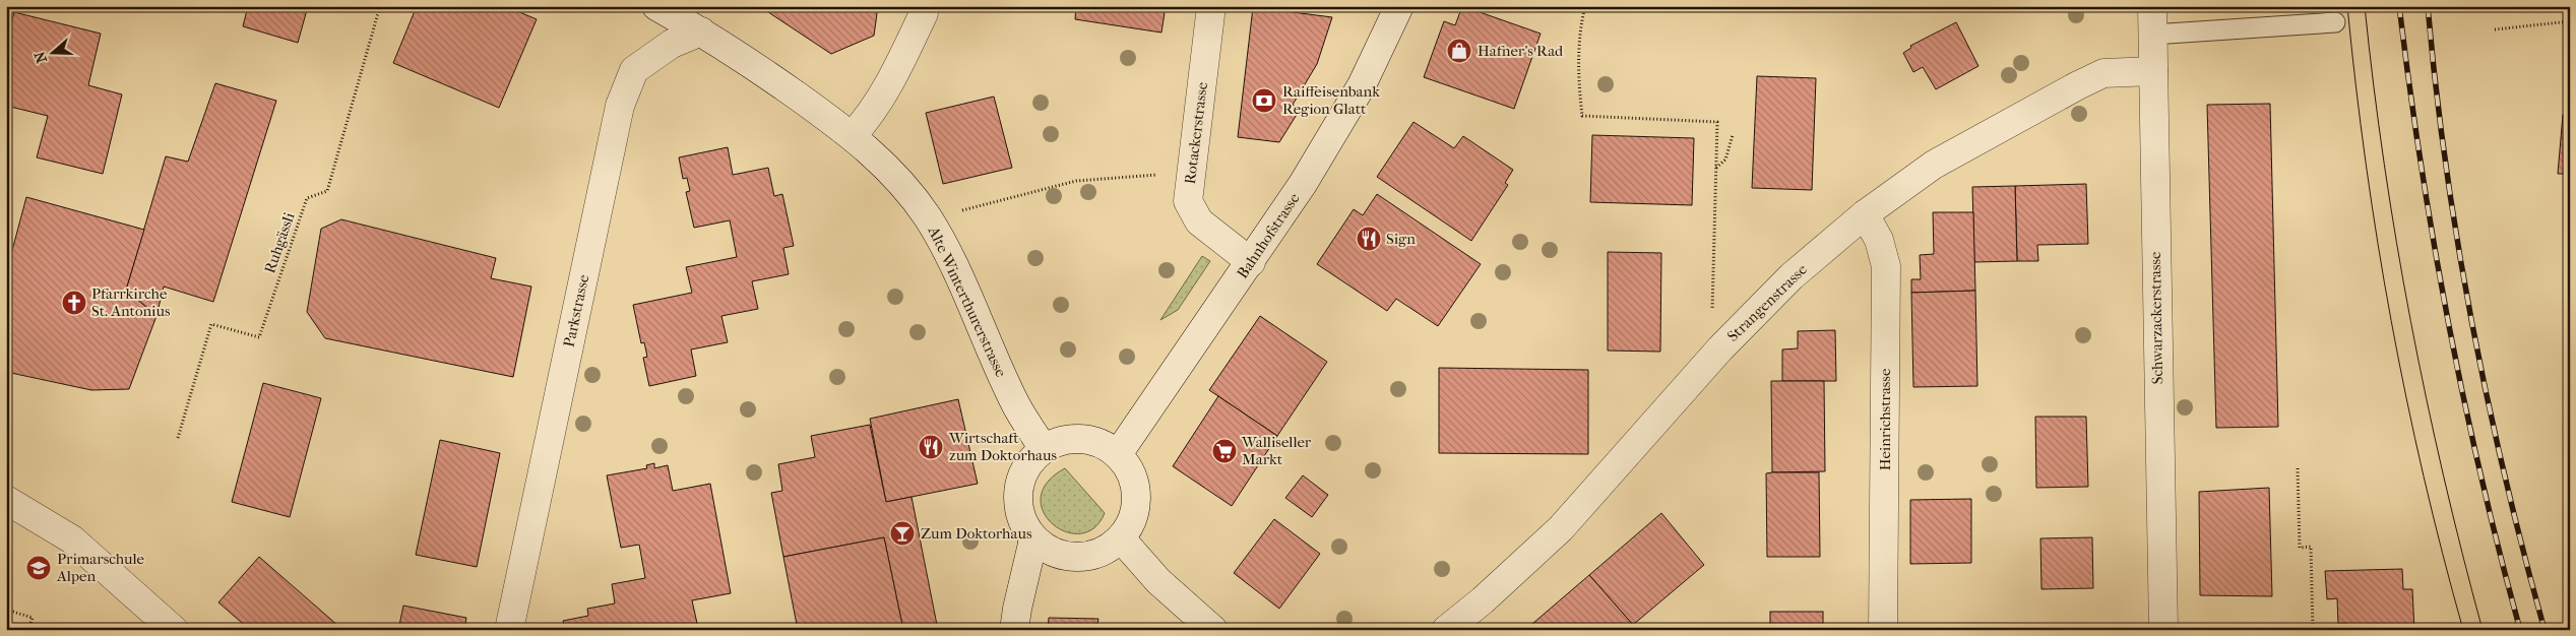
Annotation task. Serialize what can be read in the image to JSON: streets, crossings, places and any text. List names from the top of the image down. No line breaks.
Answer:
{"streets":{"street":["Rotackerstrasse","Bahnhofstrasse","Alte Winterthurerstrasse","Strangenstrasse","Parkstrasse","Schwarzackerstrasse","Heinrichstrasse"],"path":["Ruhgässli"]},"crossings":[["Rotackerstrasse","Bahnhofstrasse"],["Bahnhofstrasse","Alte Winterthurerstrasse"],["Alte Winterthurerstrasse","Parkstrasse"],["Strangenstrasse","Schwarzackerstrasse"],["Strangenstrasse","Heinrichstrasse"]],"places":{"shop":["Hafner's Rad"],"bank":["Raiffeisenbank Region Glatt"],"restaurant":["Sign","Wirtschaft zum Doktorhaus"],"church":["Pfarrkirche St. Antonius"],"supermarket":["Walliseller Markt"],"bar":["Zum Doktorhaus"],"school or university":["Primarschule Alpen"]},"north":"left"}
